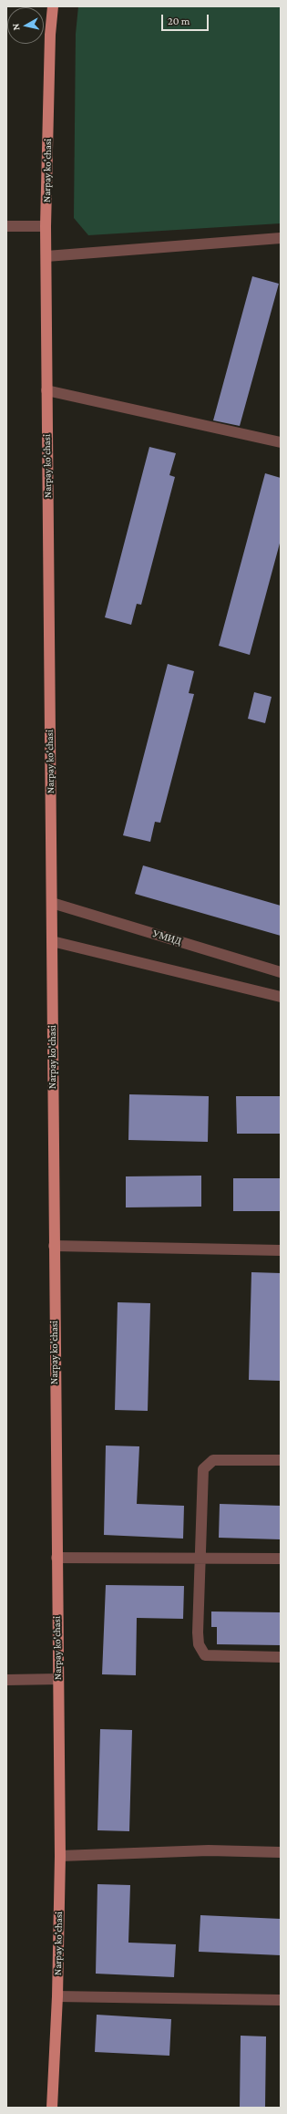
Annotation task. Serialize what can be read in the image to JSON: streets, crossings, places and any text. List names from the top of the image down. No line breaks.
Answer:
{"streets":{"main road":["Narpay ko'chasi"],"street":["УМИД"]},"crossings":[["Narpay ko'chasi","УМИД"]],"scale_bar":"20 m","north":"left"}
